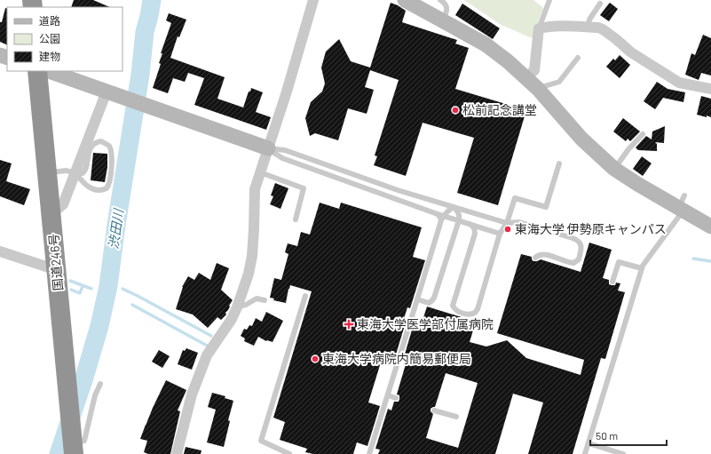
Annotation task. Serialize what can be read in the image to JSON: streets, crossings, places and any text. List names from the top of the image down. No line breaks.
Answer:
{"streets":{"highway":["国道246号"]},"water":["渋田川"],"places":{"other":["松前記念講堂","東海大学 伊勢原キャンパス","東海大学病院内簡易郵便局"],"health":["東海大学医学部付属病院"]},"legend":["道路","公園","建物"],"scale_bar":"50 m"}
